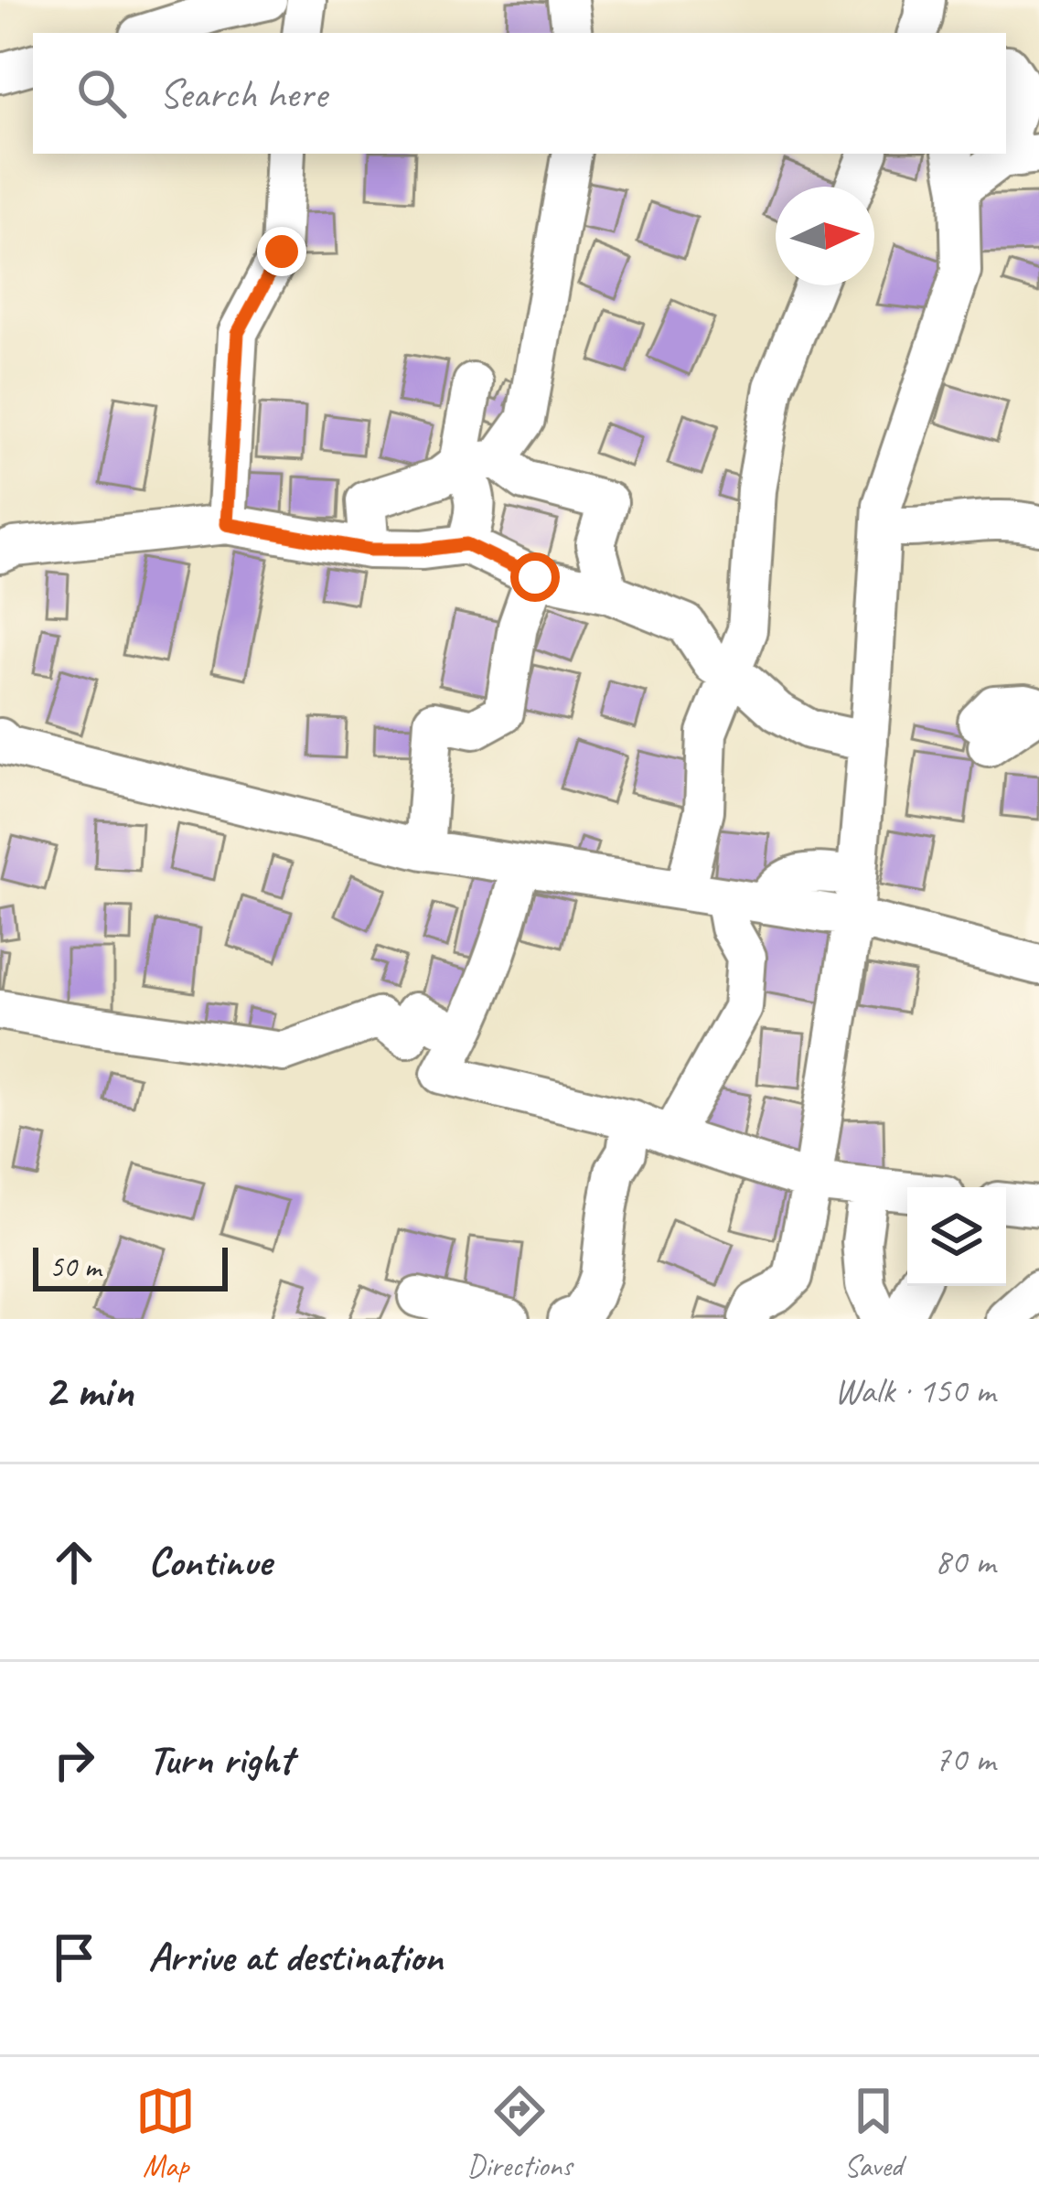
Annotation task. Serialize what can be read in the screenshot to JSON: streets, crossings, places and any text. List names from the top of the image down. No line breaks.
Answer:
{"scale_bar":"50 m","north":"right","page":{"search":"Search here","scale":"50 m","heading":["2 min","Walk · 150 m"],"list":[["Continue","80 m"],["Turn right","70 m"],"Arrive at destination"],"nav":["Map","Directions","Saved"]}}
